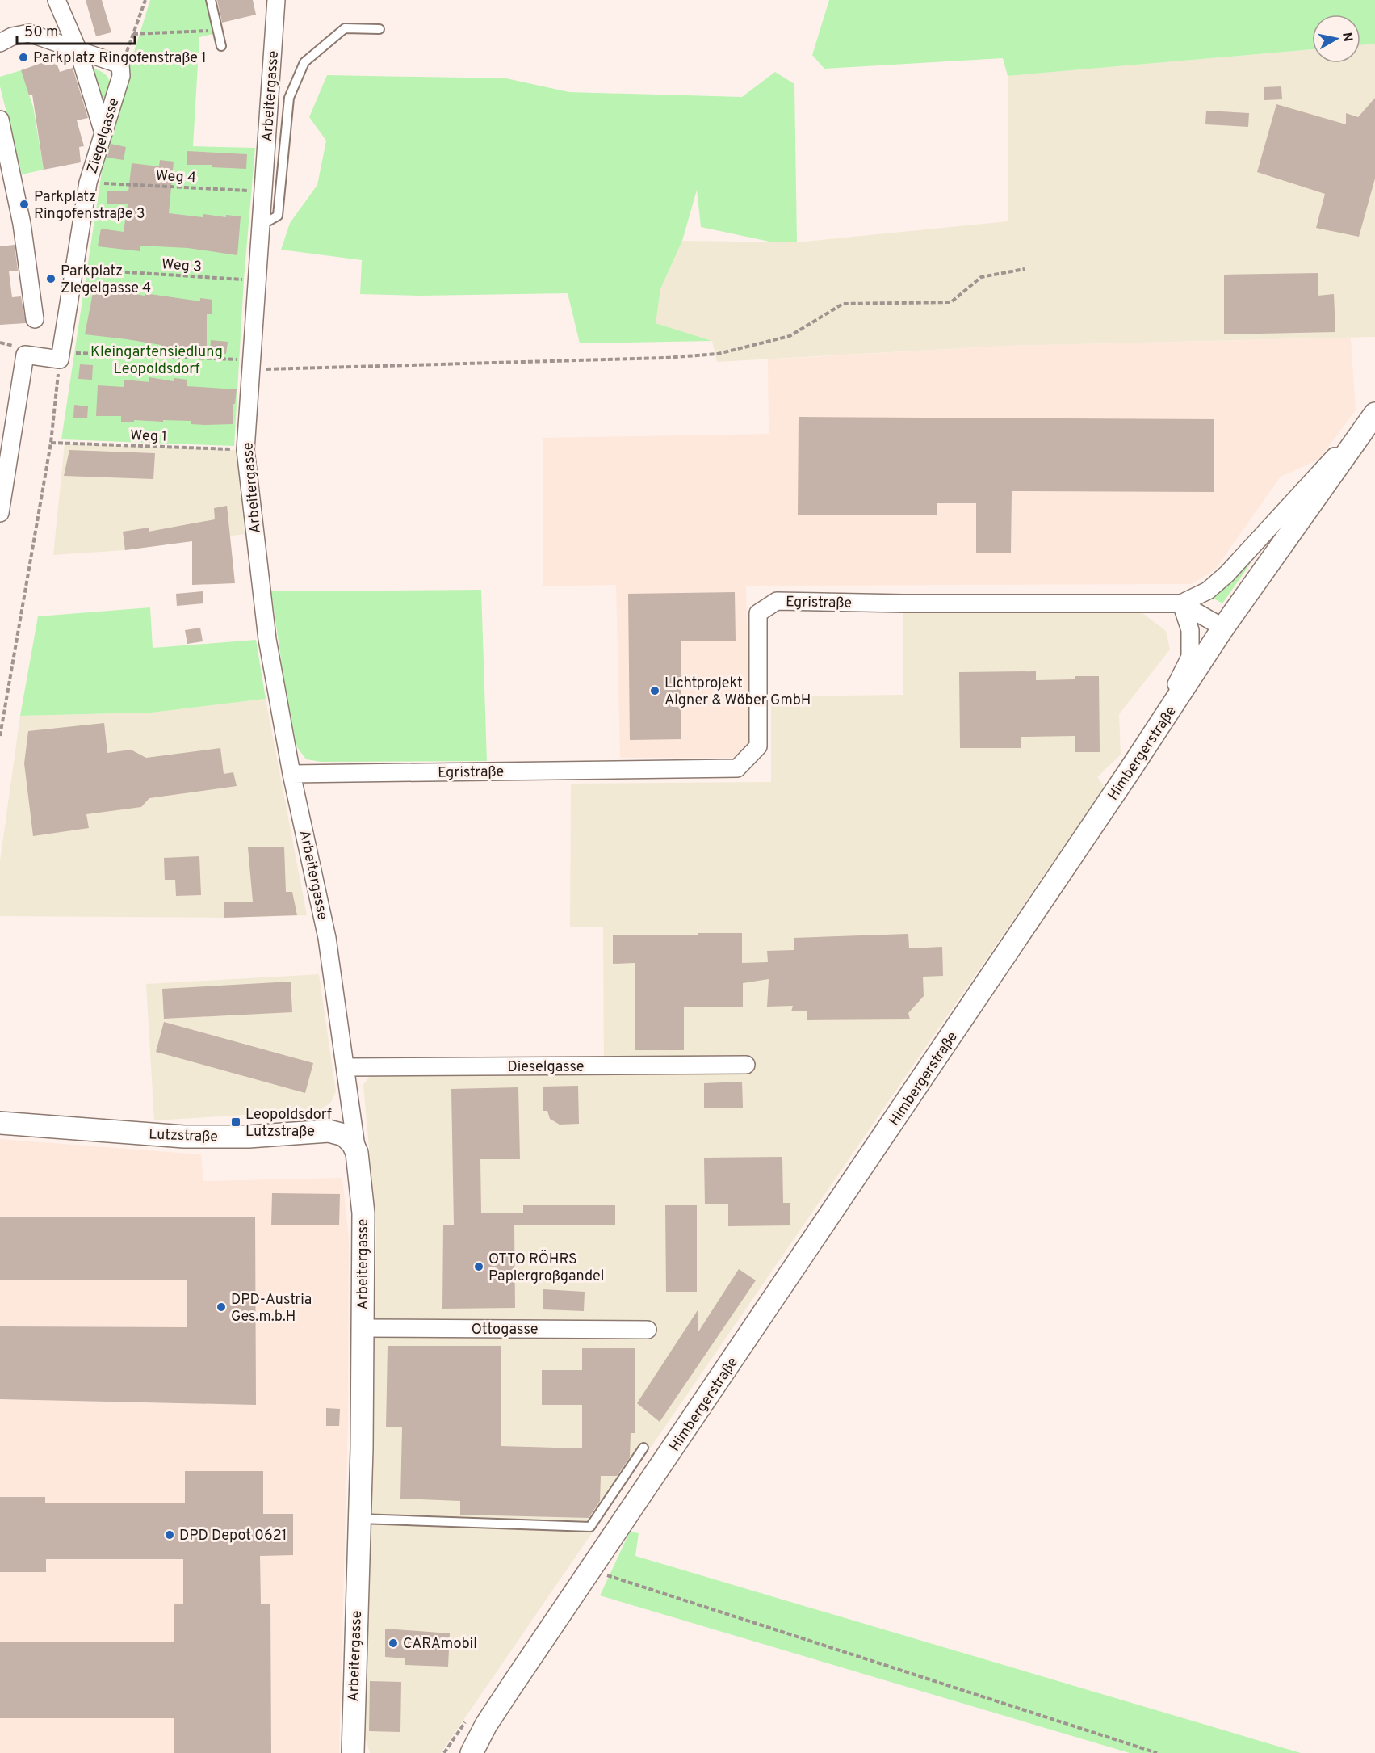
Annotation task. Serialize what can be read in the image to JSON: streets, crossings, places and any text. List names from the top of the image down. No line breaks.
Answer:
{"streets":{"street":["Arbeitergasse","Ziegelgasse","Egristraße","Himbergerstraße","Dieselgasse","Lutzstraße","Ottogasse"],"path":["Weg 4","Weg 3","Weg 1"]},"crossings":[["Arbeitergasse","Weg 4"],["Arbeitergasse","Weg 3"],["Arbeitergasse","Weg 1"],["Arbeitergasse","Egristraße"],["Arbeitergasse","Dieselgasse"],["Arbeitergasse","Lutzstraße"],["Arbeitergasse","Ottogasse"],["Ziegelgasse","Weg 4"],["Ziegelgasse","Weg 3"],["Egristraße","Himbergerstraße"]],"parks":["Kleingartensiedlung Leopoldsdorf"],"places":{"other":["Parkplatz Ringofenstraße 1","Parkplatz Ringofenstraße 3","Parkplatz Ziegelgasse 4","Lichtprojekt Aigner & Wöber GmbH","OTTO RÖHRS Papiergroßgandel","DPD-Austria Ges.m.b.H","DPD Depot 0621","CARAmobil"],"transit":["Leopoldsdorf Lutzstraße"]},"scale_bar":"50 m","north":"right"}
